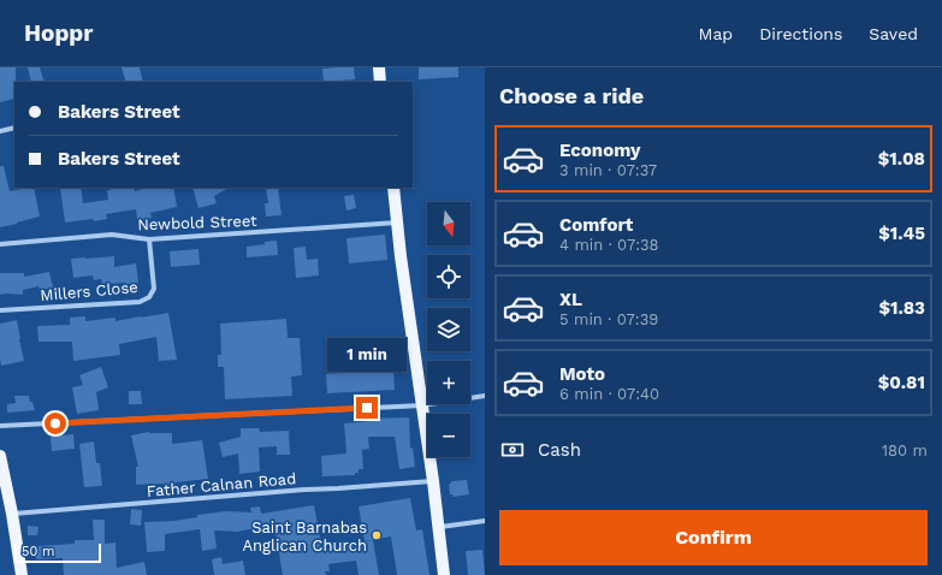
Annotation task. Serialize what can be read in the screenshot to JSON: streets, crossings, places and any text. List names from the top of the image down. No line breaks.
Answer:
{"streets":{"street":["Newbold Street","Millers Close","Father Calnan Road"]},"crossings":[["Newbold Street","Millers Close"]],"places":["Saint Barnabas Anglican Church"],"scale_bar":"50 m","north":"bottom","page":{"header":"Hoppr","nav":["Map","Directions","Saved"],"heading":"Choose a ride","banner":["Bakers Street","Bakers Street"],"list":[{"name":"Economy","note":"3 min · 07:37","value":"$1.08"},{"name":"Comfort","note":"4 min · 07:38","value":"$1.45"},{"name":"XL","note":"5 min · 07:39","value":"$1.83"},{"name":"Moto","note":"6 min · 07:40","value":"$0.81"}],"map_buttons":["+","−"],"bubble":"1 min","pay":["Cash","180 m"],"buttons":"Confirm","scale":"50 m"}}
